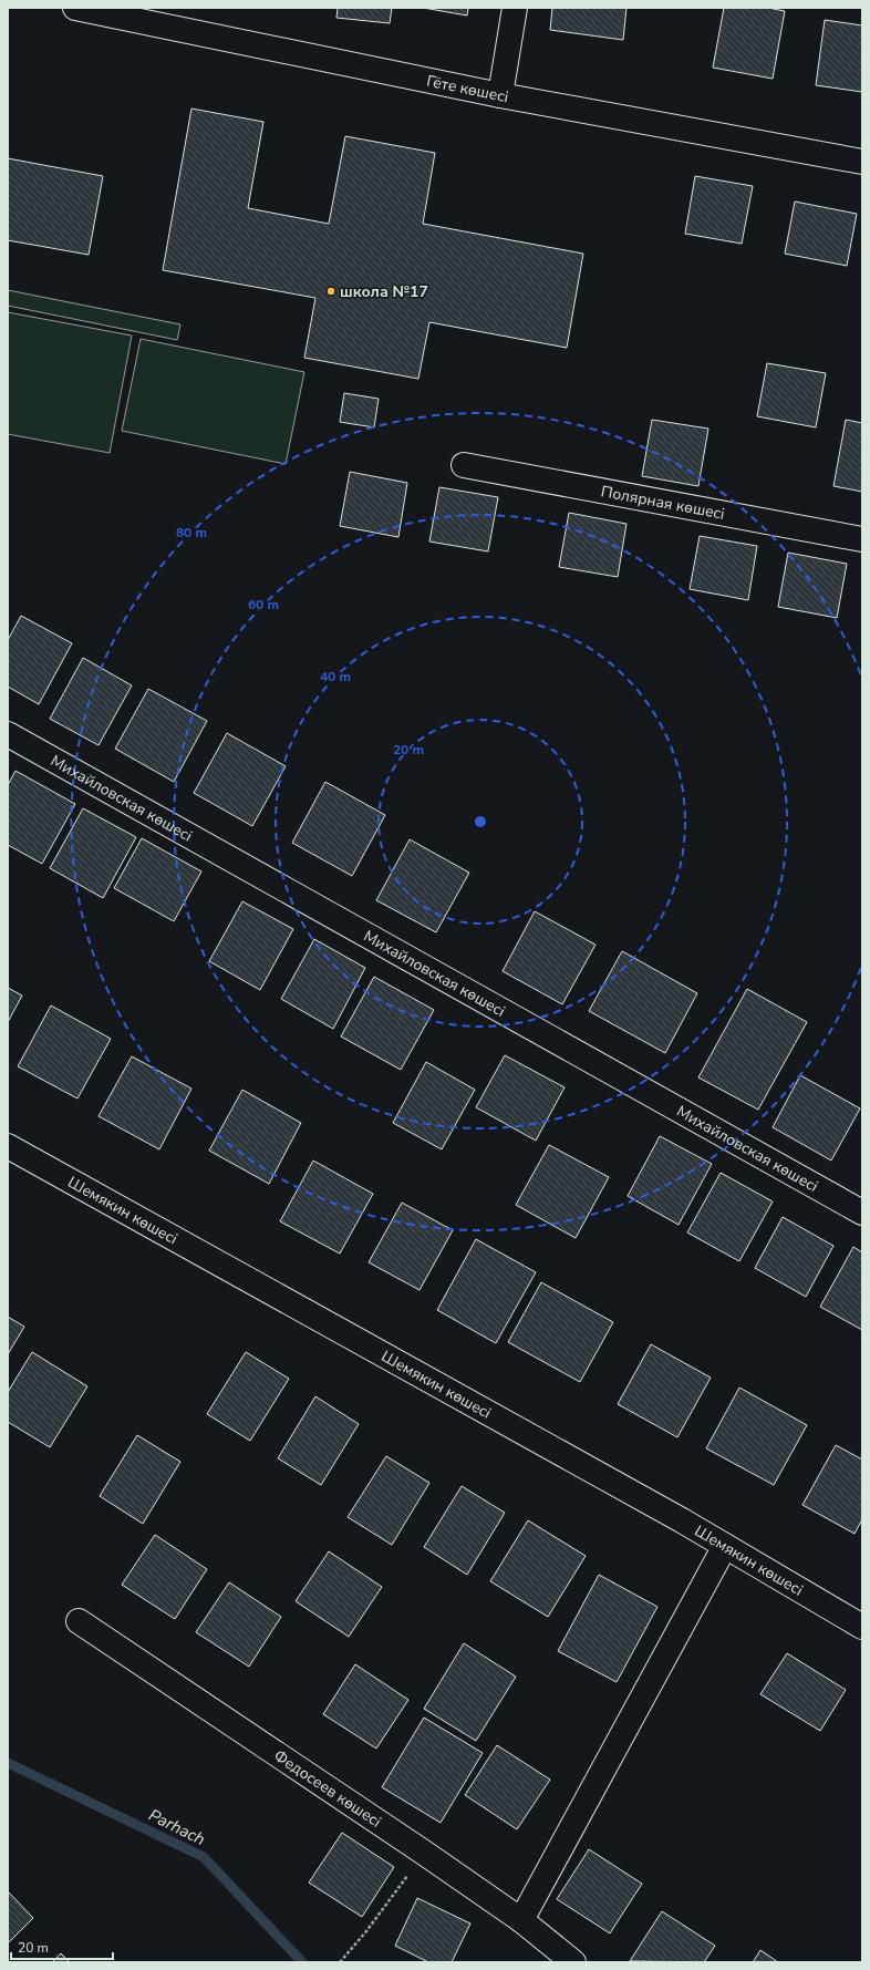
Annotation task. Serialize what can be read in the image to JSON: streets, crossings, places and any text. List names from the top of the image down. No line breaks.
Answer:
{"streets":{"street":["Гёте көшесі","Полярная көшесі","Михайловская көшесі","Шемякин көшесі","Федосеев көшесі"]},"water":["Parhach"],"places":["школа №17"],"scale_bar":"20 m","rings":["80 m","60 m","40 m","20 m"]}
